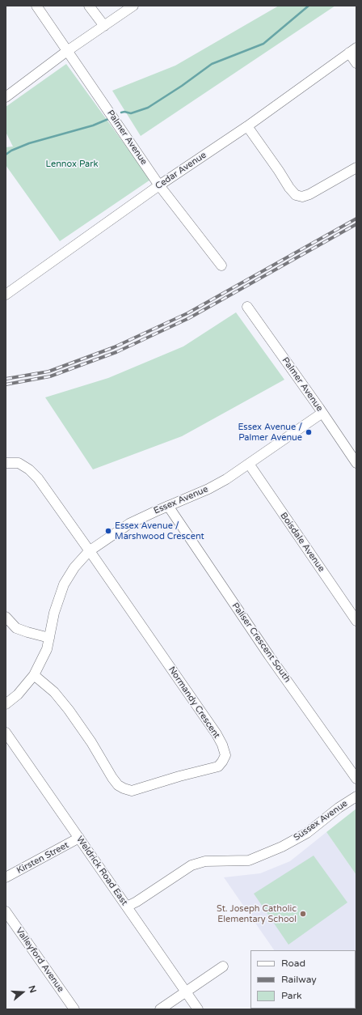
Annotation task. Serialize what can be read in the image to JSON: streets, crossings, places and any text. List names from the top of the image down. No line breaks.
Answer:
{"streets":{"street":["Palmer Avenue","Cedar Avenue","Essex Avenue","Boisdale Avenue","Paliser Crescent South","Normandy Crescent","Sussex Avenue","Kirsten Street","Weldrick Road East","Valleyford Avenue"]},"crossings":[["Palmer Avenue","Cedar Avenue"],["Palmer Avenue","Essex Avenue"],["Essex Avenue","Boisdale Avenue"],["Essex Avenue","Paliser Crescent South"],["Essex Avenue","Normandy Crescent"],["Sussex Avenue","Weldrick Road East"],["Kirsten Street","Weldrick Road East"]],"parks":["Lennox Park"],"places":["Essex Avenue / Palmer Avenue","Essex Avenue / Marshwood Crescent","St. Joseph Catholic Elementary School"],"legend":["Road","Railway","Park"],"north":"right"}
